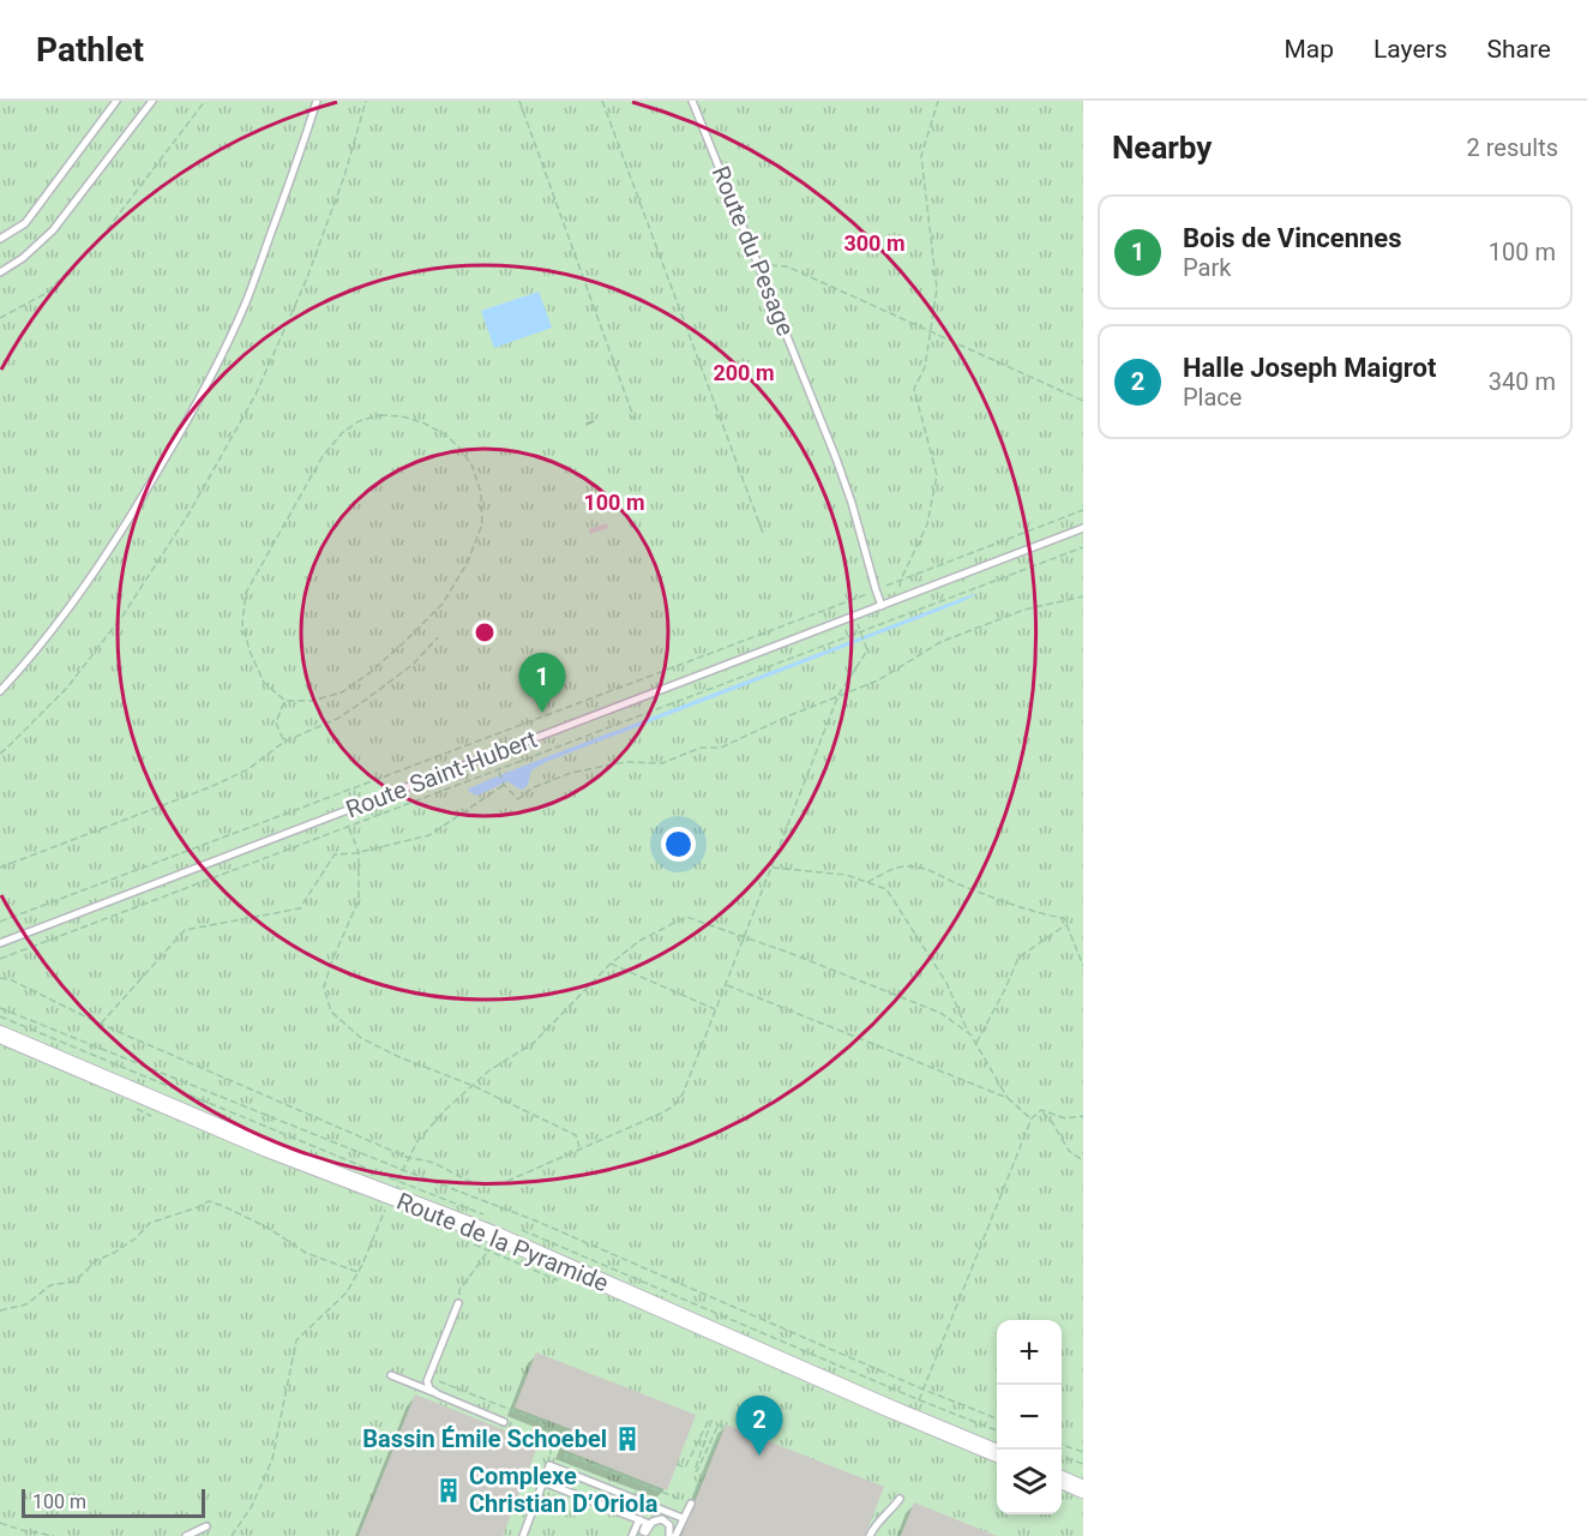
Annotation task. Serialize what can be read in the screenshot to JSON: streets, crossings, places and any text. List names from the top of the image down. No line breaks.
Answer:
{"streets":{"street":["Route de la Pyramide"],"lane":["Route du Pesage","Route Saint-Hubert"]},"crossings":[["Route du Pesage","Route Saint-Hubert"]],"places":{"building":["Bassin Émile Schoebel","Complexe Christian D’Oriola"]},"scale_bar":"100 m","page":{"header":"Pathlet","nav":["Map","Layers","Share"],"heading":["Nearby","2 results"],"list":[{"mark":"1","name":"Bois de Vincennes","note":"Park","value":"100 m"},{"mark":"2","name":"Halle Joseph Maigrot","note":"Place","value":"340 m"}],"pins":["1","2"],"map_buttons":["+","−"],"scale":"100 m"},"rings":["300 m","200 m","100 m"]}
